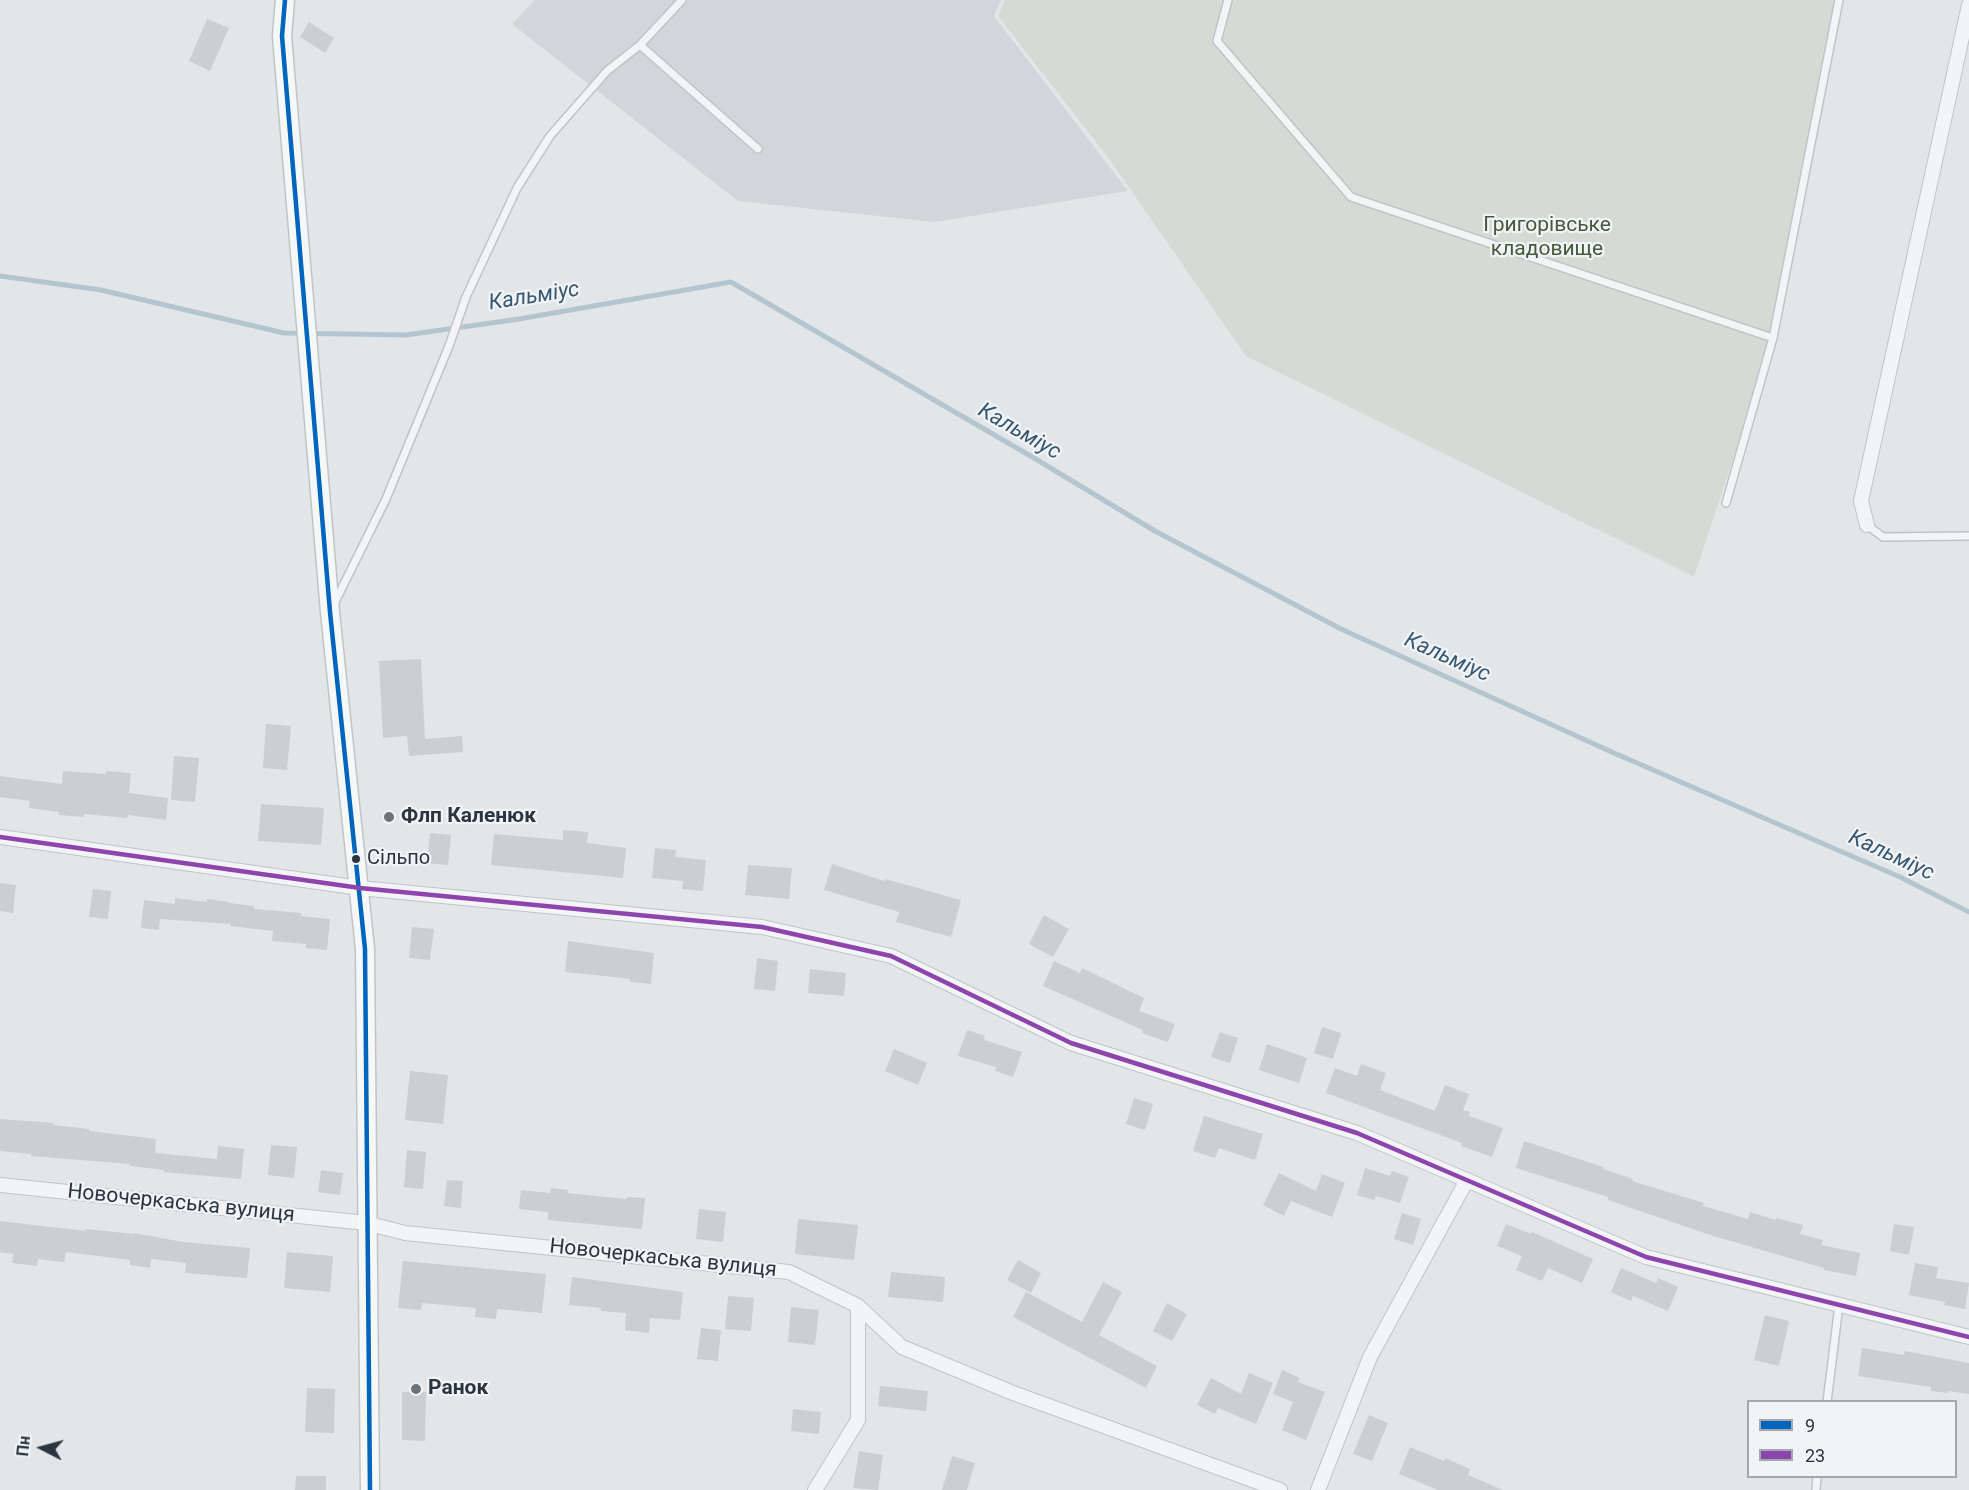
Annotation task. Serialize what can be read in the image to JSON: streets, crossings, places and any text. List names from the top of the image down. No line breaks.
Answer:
{"streets":{"street":["Новочеркаська вулиця"]},"water":["Кальміус"],"parks":["Григорівське кладовище"],"places":["Флп Каленюк","Сільпо","Ранок"],"lines":["transit line 9","transit line 23"],"legend":["9","23"],"north":"left"}
